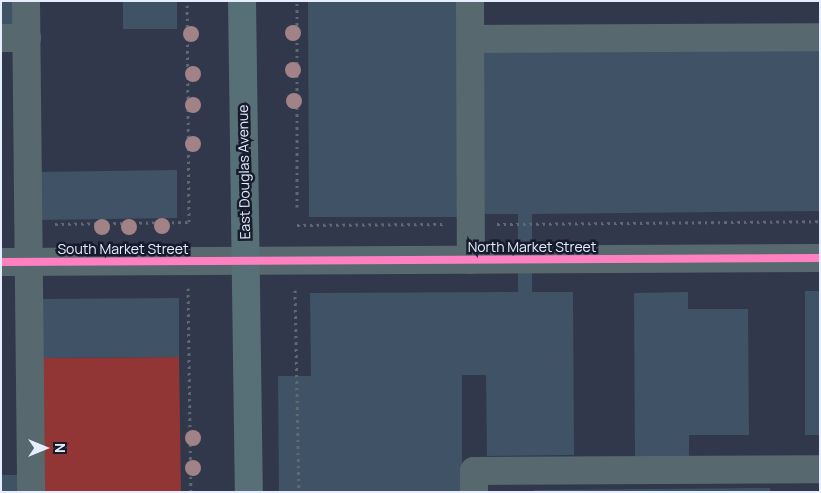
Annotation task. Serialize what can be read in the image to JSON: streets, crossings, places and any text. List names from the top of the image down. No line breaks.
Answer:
{"streets":{"main road":["East Douglas Avenue"],"street":["North Market Street","South Market Street"]},"crossings":[["East Douglas Avenue","North Market Street"],["East Douglas Avenue","South Market Street"],["North Market Street","South Market Street"]],"north":"right"}
